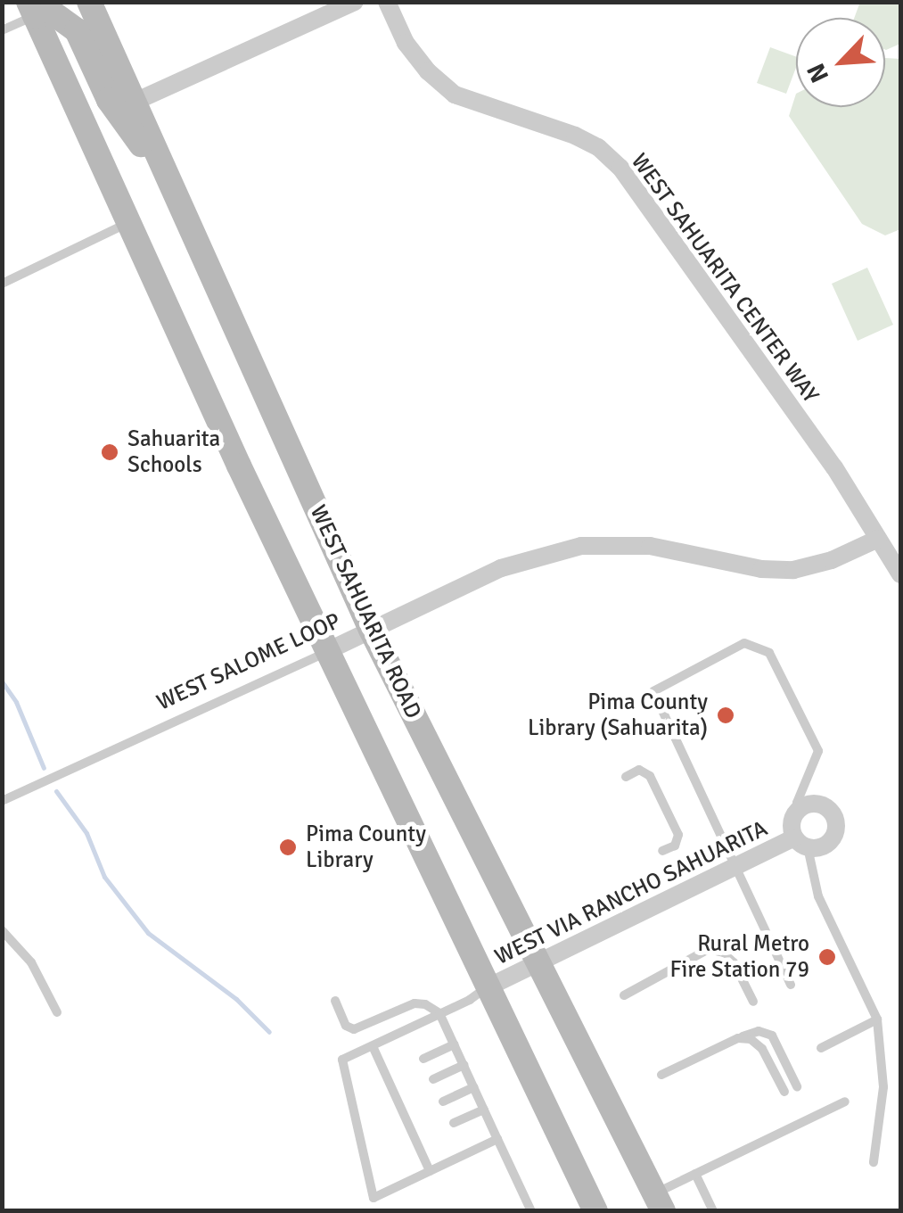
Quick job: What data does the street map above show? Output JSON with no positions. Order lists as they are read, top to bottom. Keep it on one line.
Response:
{"streets":{"main road":["WEST SAHUARITA ROAD"],"street":["WEST SAHUARITA CENTER WAY","WEST SALOME LOOP","WEST VIA RANCHO SAHUARITA"]},"crossings":[["WEST SAHUARITA CENTER WAY","WEST SALOME LOOP"],["WEST SAHUARITA ROAD","WEST SALOME LOOP"],["WEST SAHUARITA ROAD","WEST VIA RANCHO SAHUARITA"]],"places":["Sahuarita Schools","Pima County Library (Sahuarita)","Pima County Library","Rural Metro Fire Station 79"],"north":"bottom left"}
